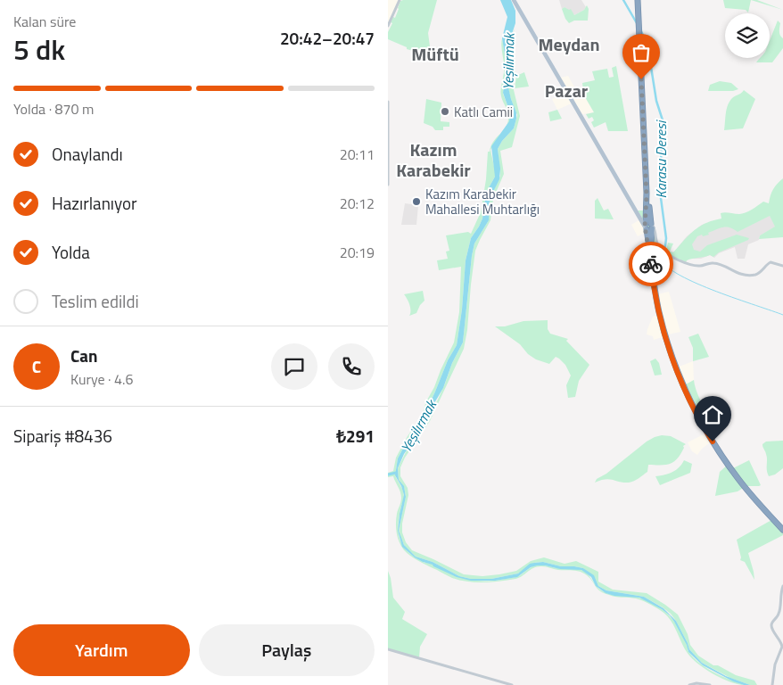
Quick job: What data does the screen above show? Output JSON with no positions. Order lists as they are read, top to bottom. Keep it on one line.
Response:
{"districts":["Meydan","Müftü","Pazar","Kazım Karabekir"],"water":["Yeşilırmak","Karasu Deresi"],"places":["Katlı Camii","Kazım Karabekir Mahallesi Muhtarlığı"],"page":{"heading":["5 dk","Kalan süre","20:42–20:47"],"panel":["Can","Kurye · 4.6","Sipariş #8436","₺291"],"bar":"Yolda · 870 m","list":[["Onaylandı","20:11"],["Hazırlanıyor","20:12"],["Yolda","20:19"],"Teslim edildi"],"round":"C","buttons":["Yardım","Paylaş"]}}
